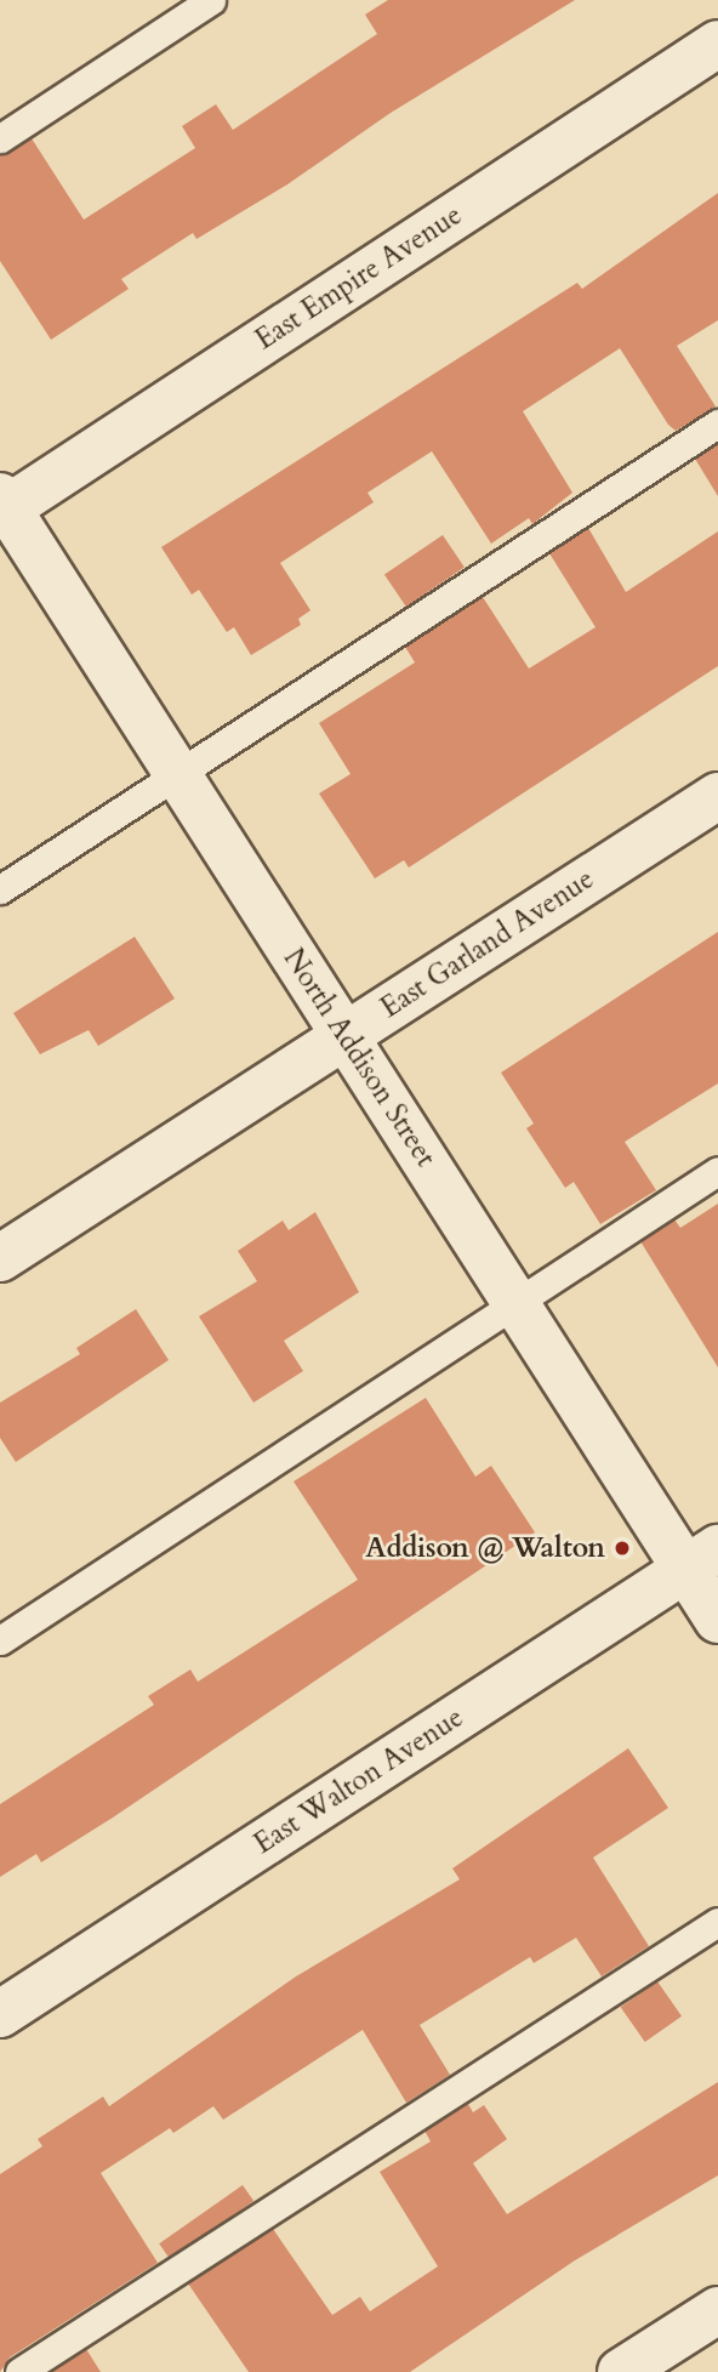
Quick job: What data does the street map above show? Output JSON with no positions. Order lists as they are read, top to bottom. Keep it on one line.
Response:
{"streets":{"street":["East Empire Avenue","East Garland Avenue","North Addison Street","East Walton Avenue"]},"crossings":[["East Empire Avenue","North Addison Street"],["East Garland Avenue","North Addison Street"],["North Addison Street","East Walton Avenue"]],"places":["Addison @ Walton"]}
